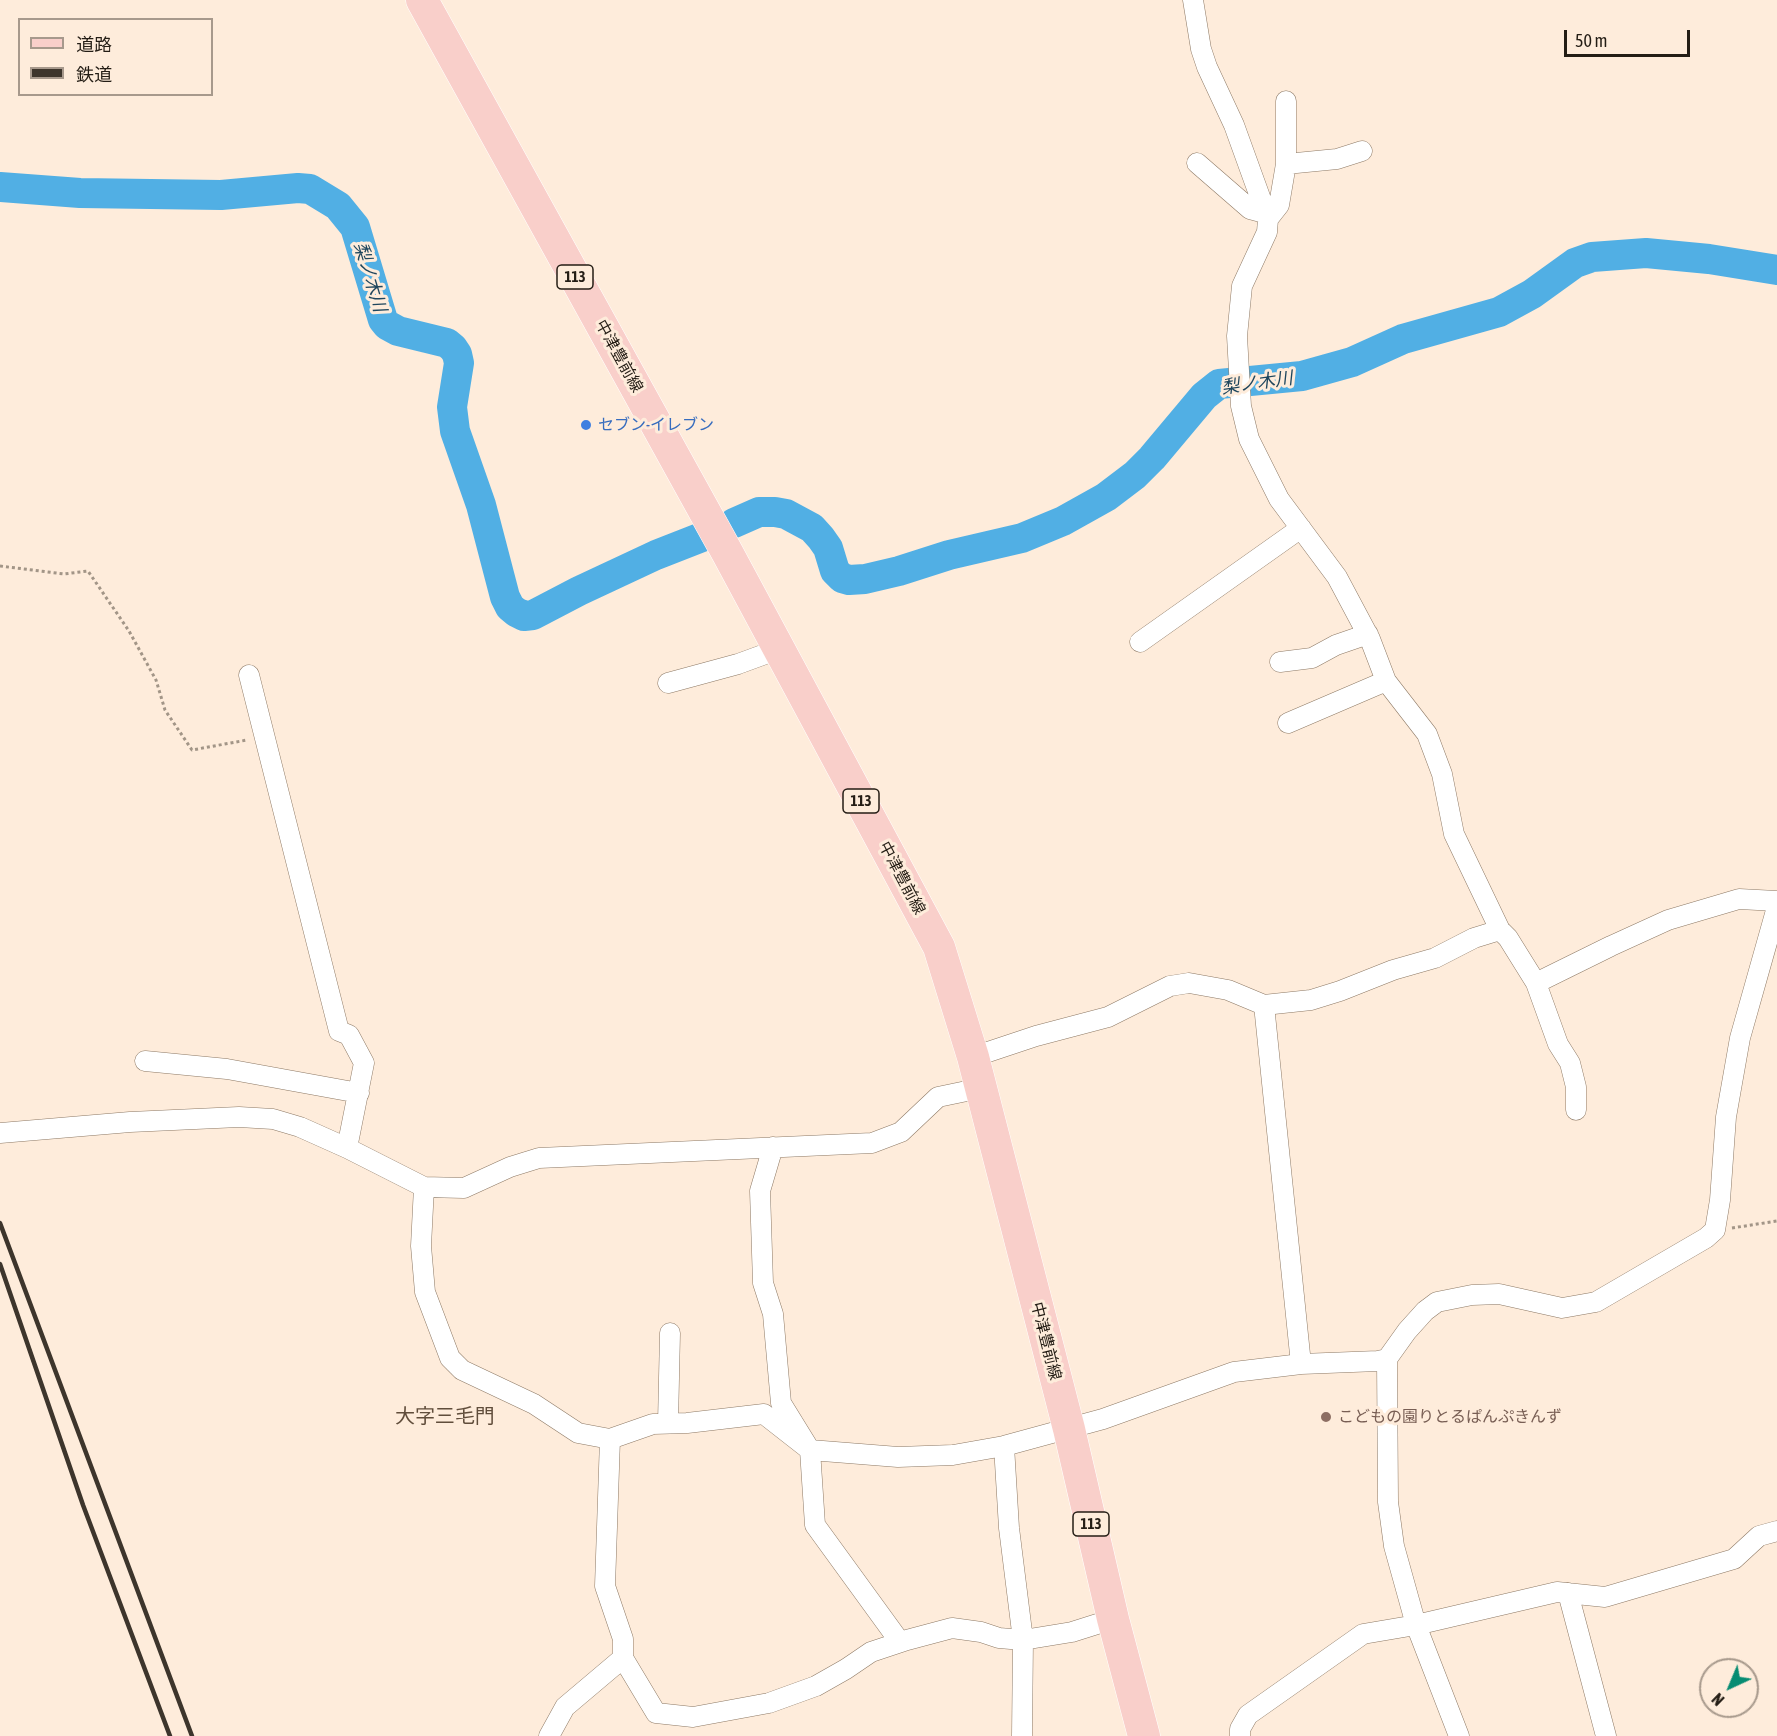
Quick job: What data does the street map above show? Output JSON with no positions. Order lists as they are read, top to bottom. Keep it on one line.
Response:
{"streets":{"main road":["113","中津豊前線"]},"districts":["大字三毛門"],"water":["梨ノ木川"],"places":["セブン-イレブン","こどもの園りとるぱんぷきんず"],"legend":["道路","鉄道"],"scale_bar":"50 m","north":"bottom left"}
